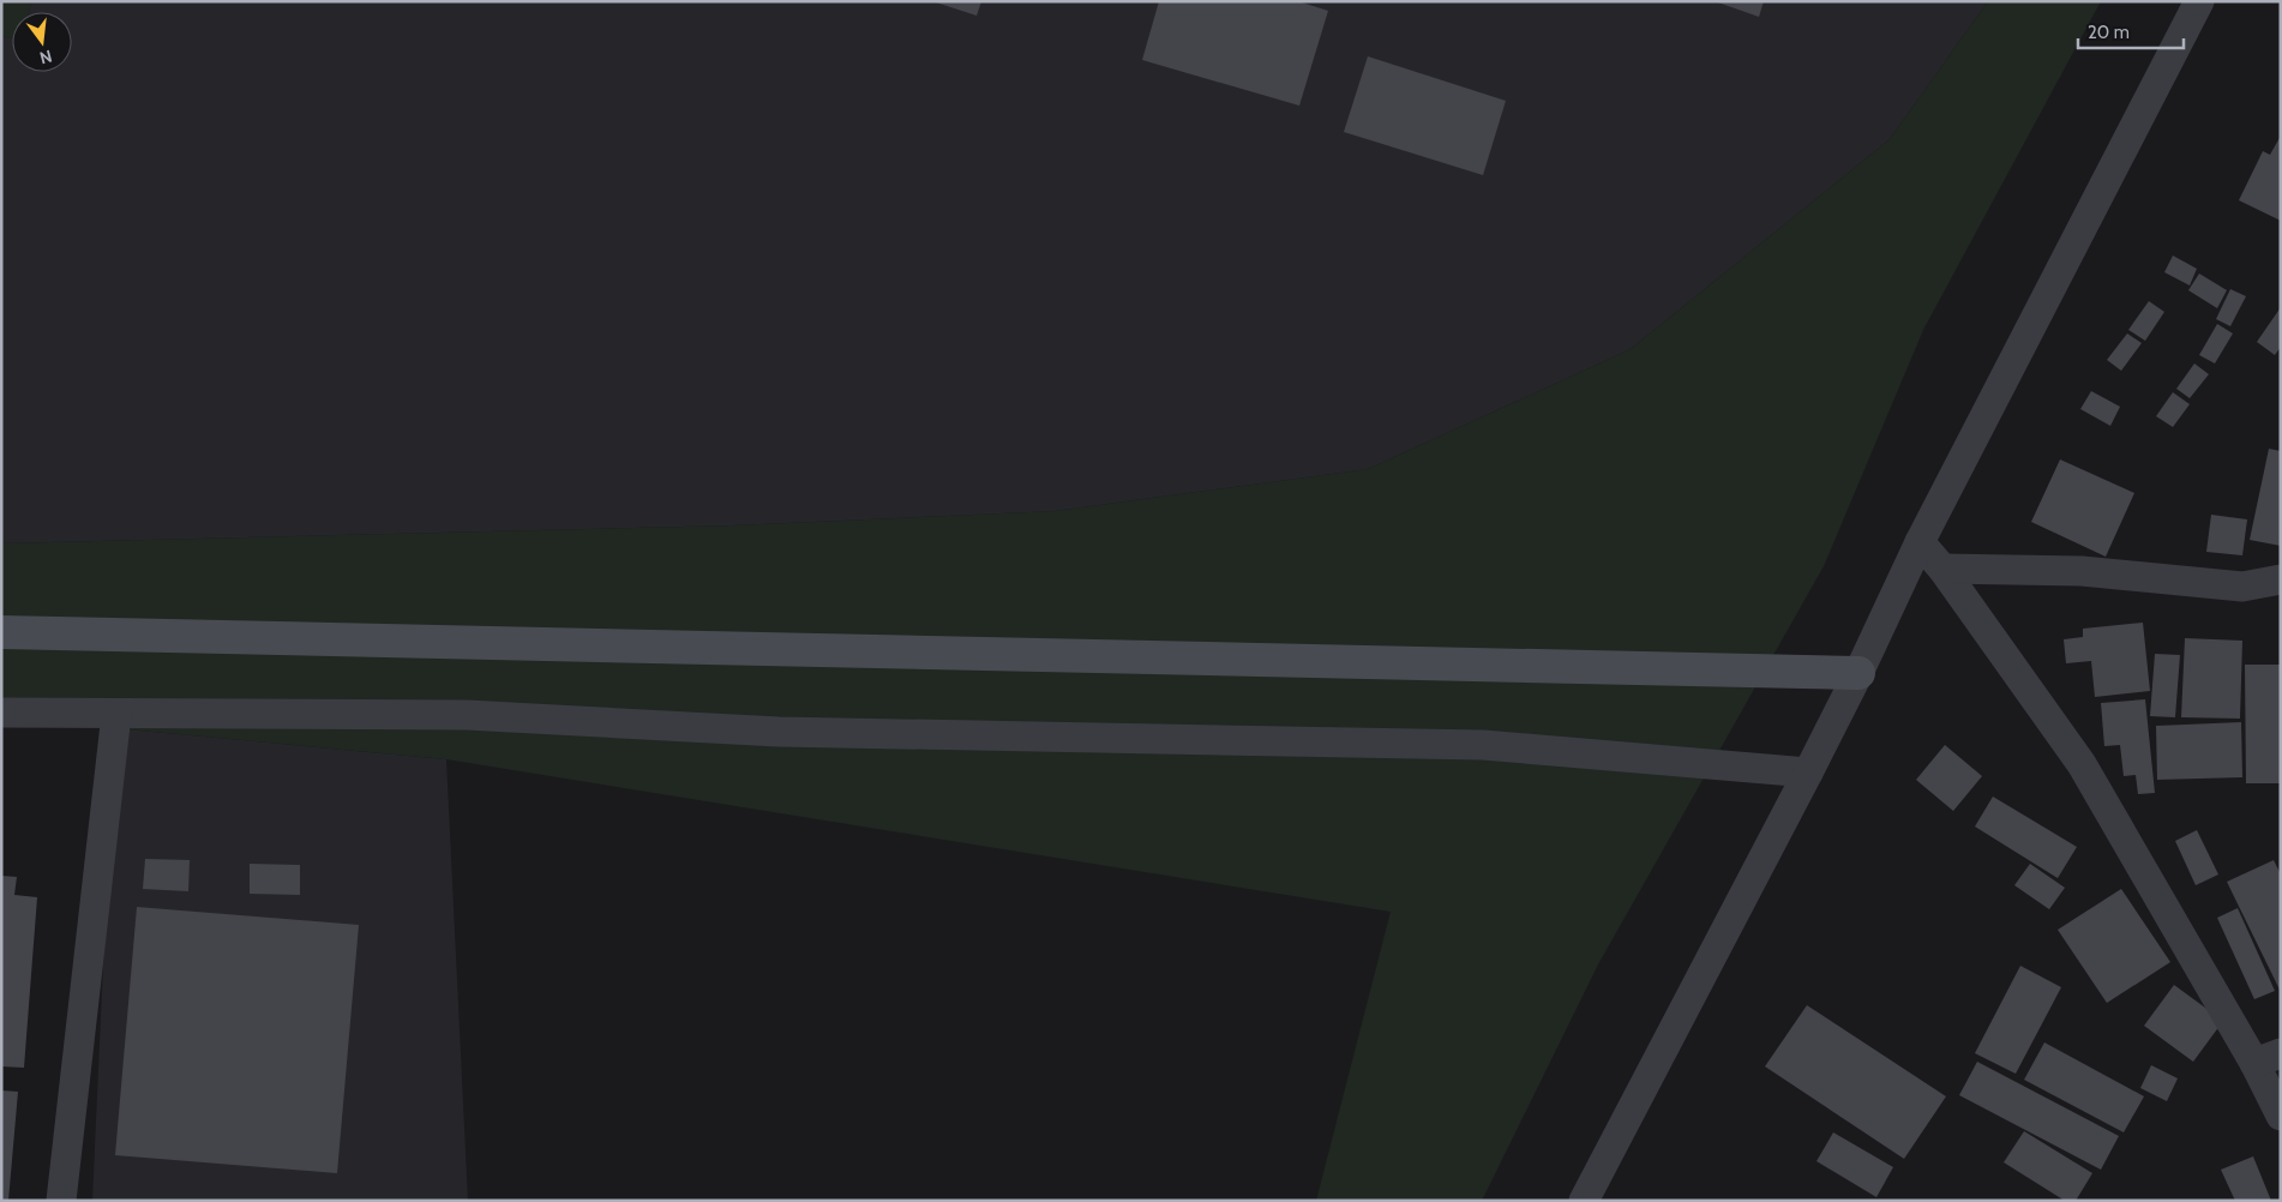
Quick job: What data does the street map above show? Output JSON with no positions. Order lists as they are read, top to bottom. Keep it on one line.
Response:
{"scale_bar":"20 m","north":"bottom"}
